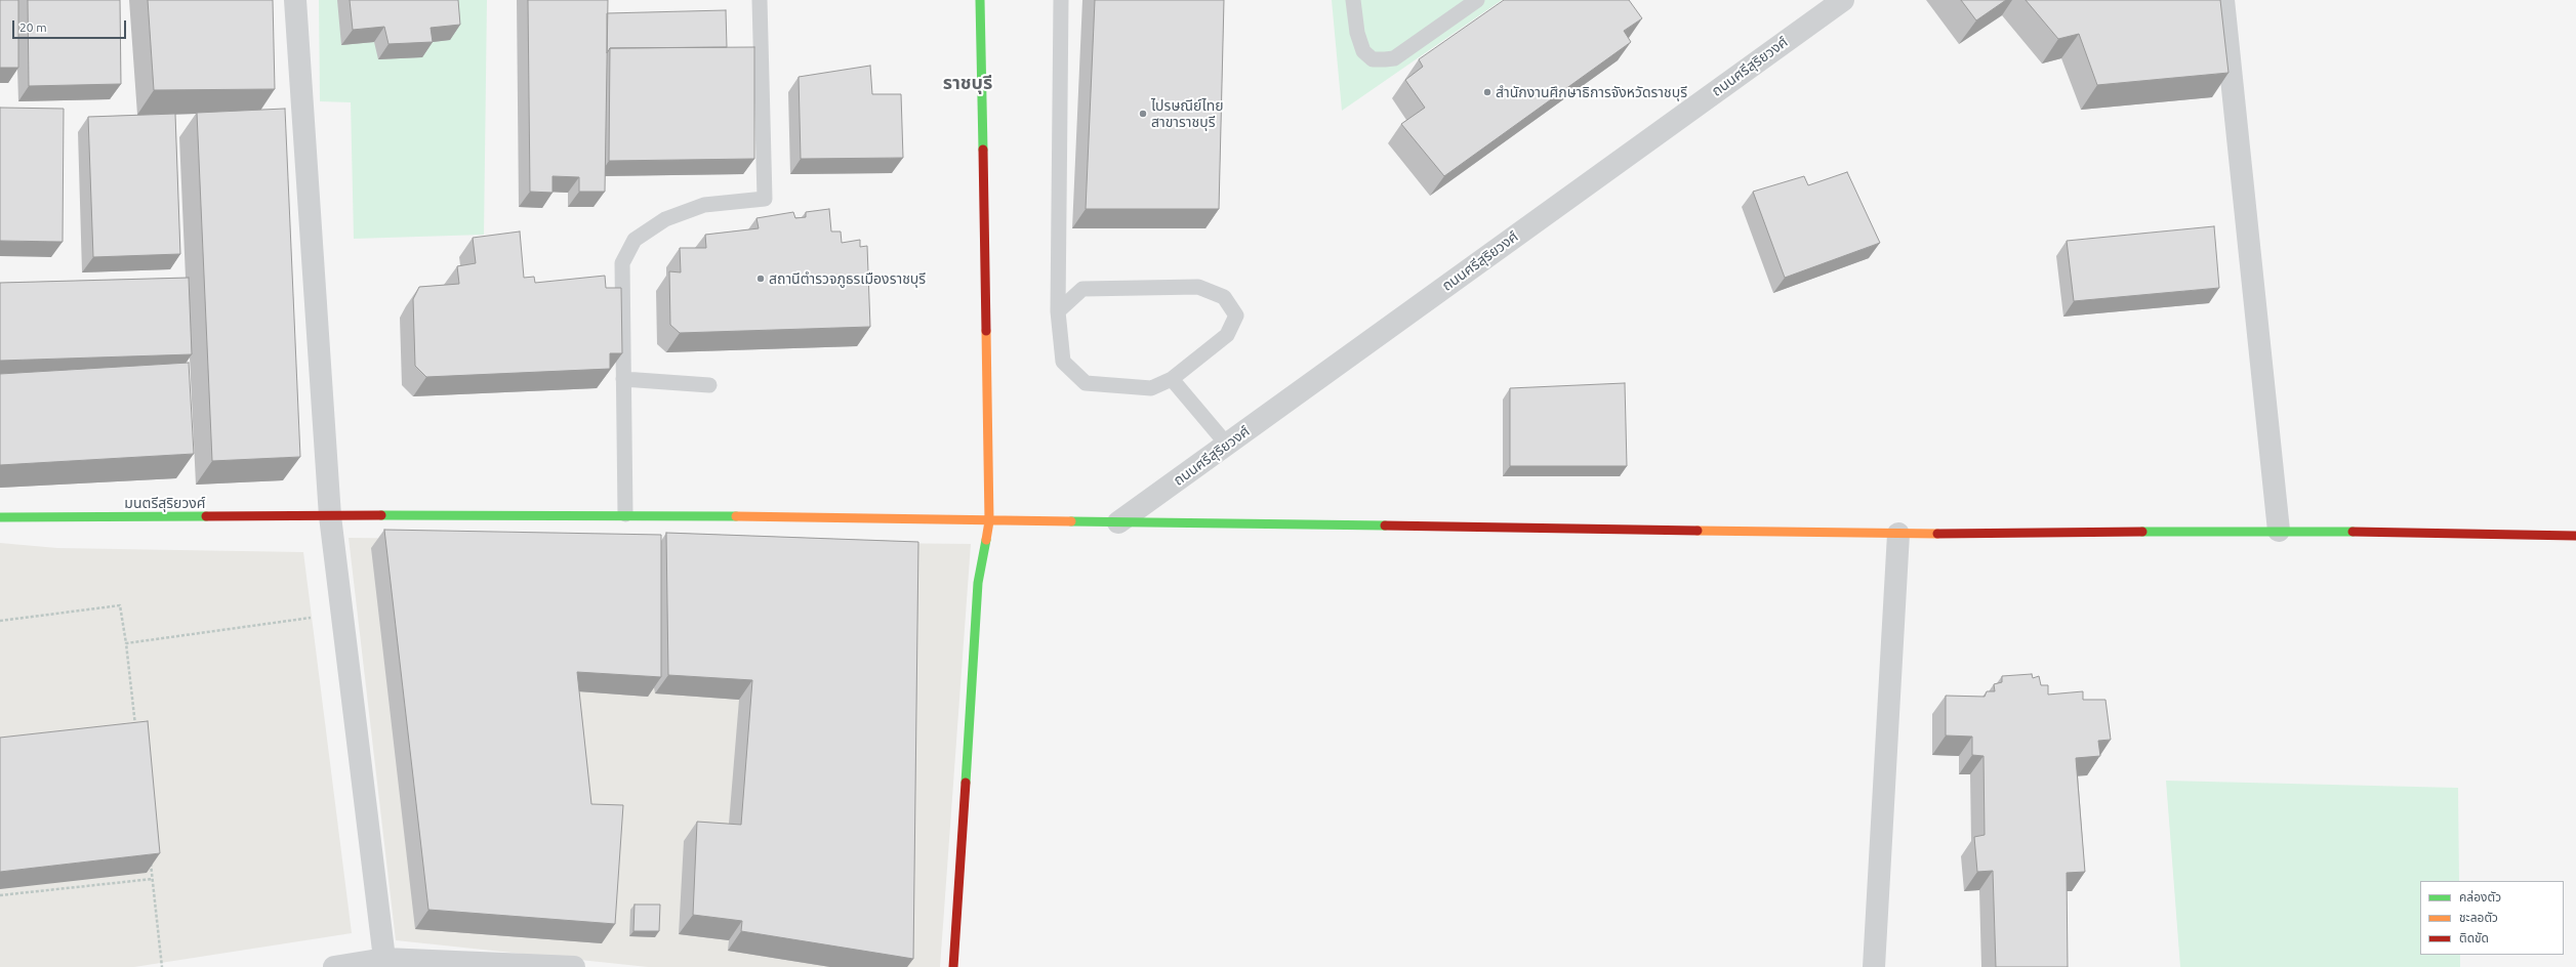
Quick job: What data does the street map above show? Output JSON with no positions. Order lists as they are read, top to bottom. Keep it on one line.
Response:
{"streets":{"street":["ถนนศรีสุริยวงศ์","มนตรีสุริยวงศ์"]},"crossings":[["ถนนศรีสุริยวงศ์","มนตรีสุริยวงศ์"]],"districts":["ราชบุรี"],"places":["สำนักงานศึกษาธิการจังหวัดราชบุรี","ไปรษณีย์ไทย สาขาราชบุรี","สถานีตำรวจภูธรเมืองราชบุรี"],"legend":["คล่องตัว","ชะลอตัว","ติดขัด"],"scale_bar":"20 m"}
